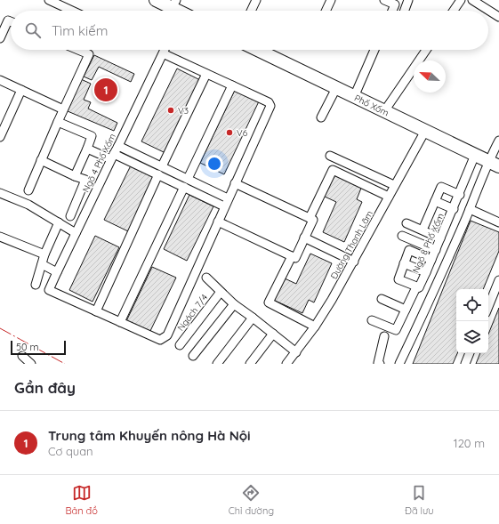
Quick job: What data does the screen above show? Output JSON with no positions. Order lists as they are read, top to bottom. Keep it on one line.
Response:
{"streets":{"highway":["Phố Xốm"],"street":["Ngõ 4 Phố Xốm","Ngõ 8 Phố Xốm","Đường Thanh Lãm","Ngách 7/4"]},"crossings":[["Phố Xốm","Ngõ 8 Phố Xốm"],["Phố Xốm","Đường Thanh Lãm"]],"places":["V3","V6"],"scale_bar":"50 m","north":"top left","page":{"search":"Tìm kiếm","pins":"1","scale":"50 m","heading":"Gần đây","list":[{"mark":"1","name":"Trung tâm Khuyến nông Hà Nội","note":"Cơ quan","value":"120 m"}],"nav":["Bản đồ","Chỉ đường","Đã lưu"]}}
